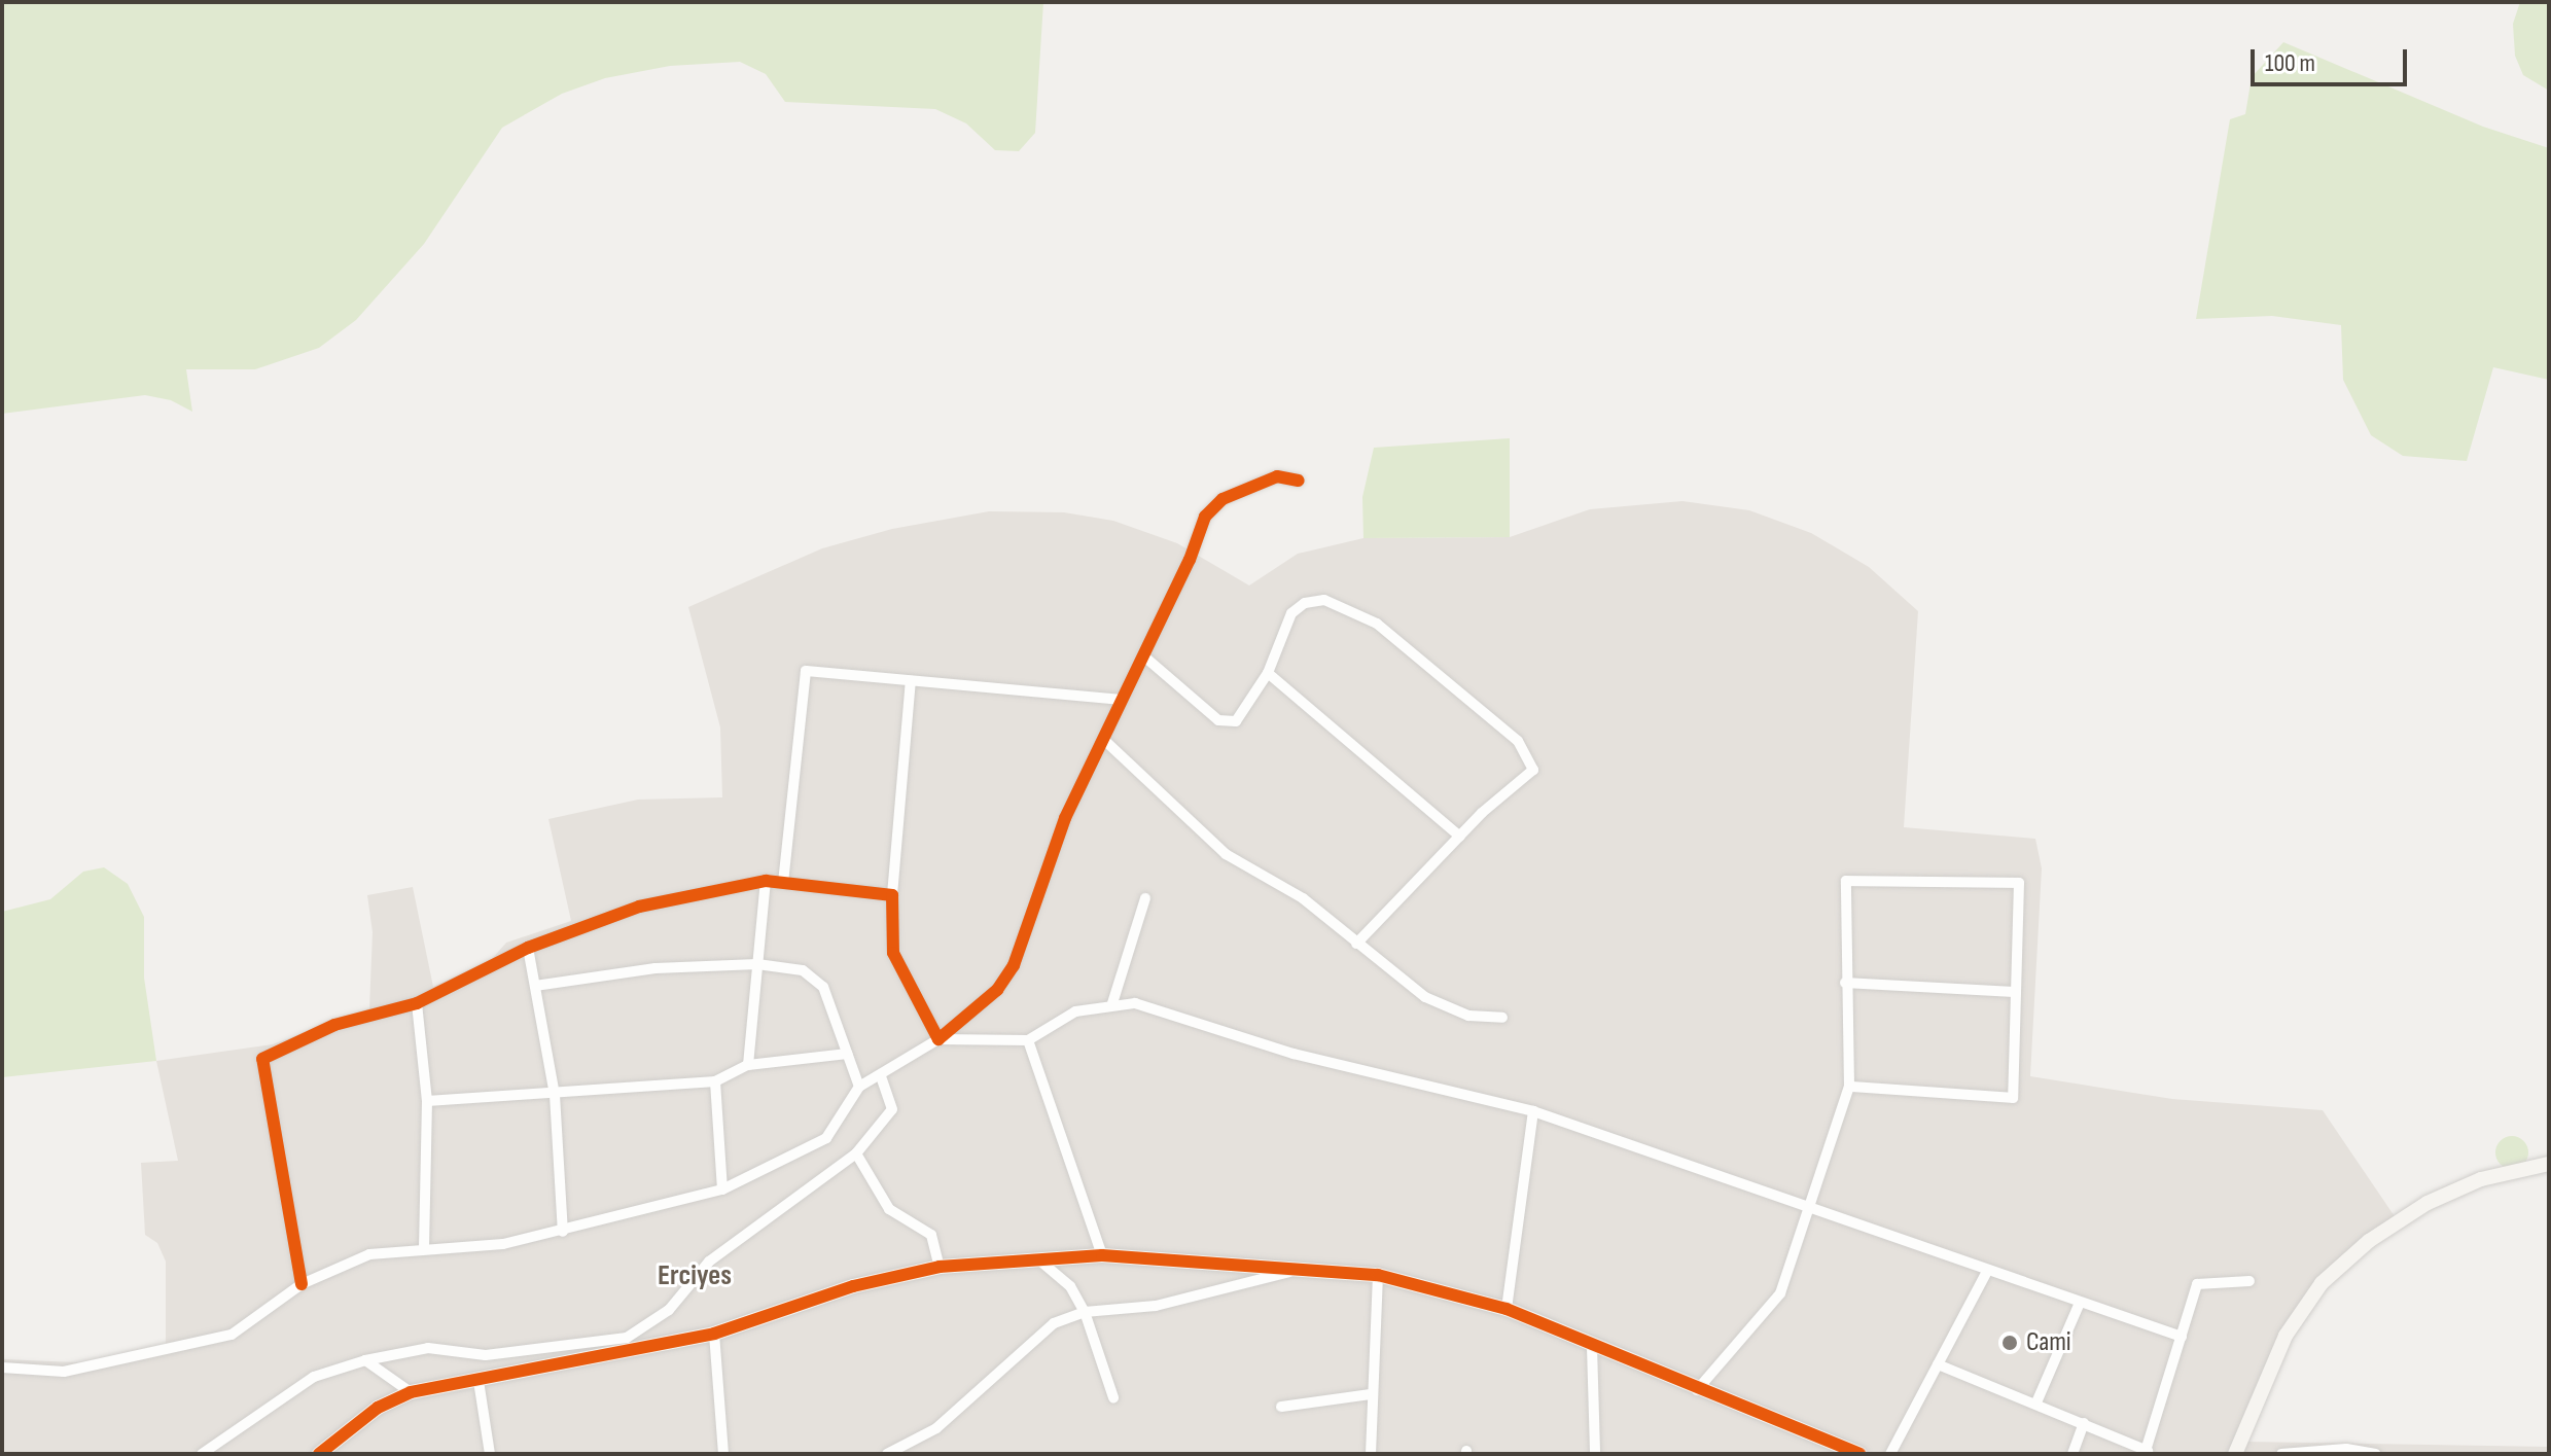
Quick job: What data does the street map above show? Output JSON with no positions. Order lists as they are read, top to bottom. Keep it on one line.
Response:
{"districts":["Erciyes"],"places":["Cami"],"scale_bar":"100 m"}
